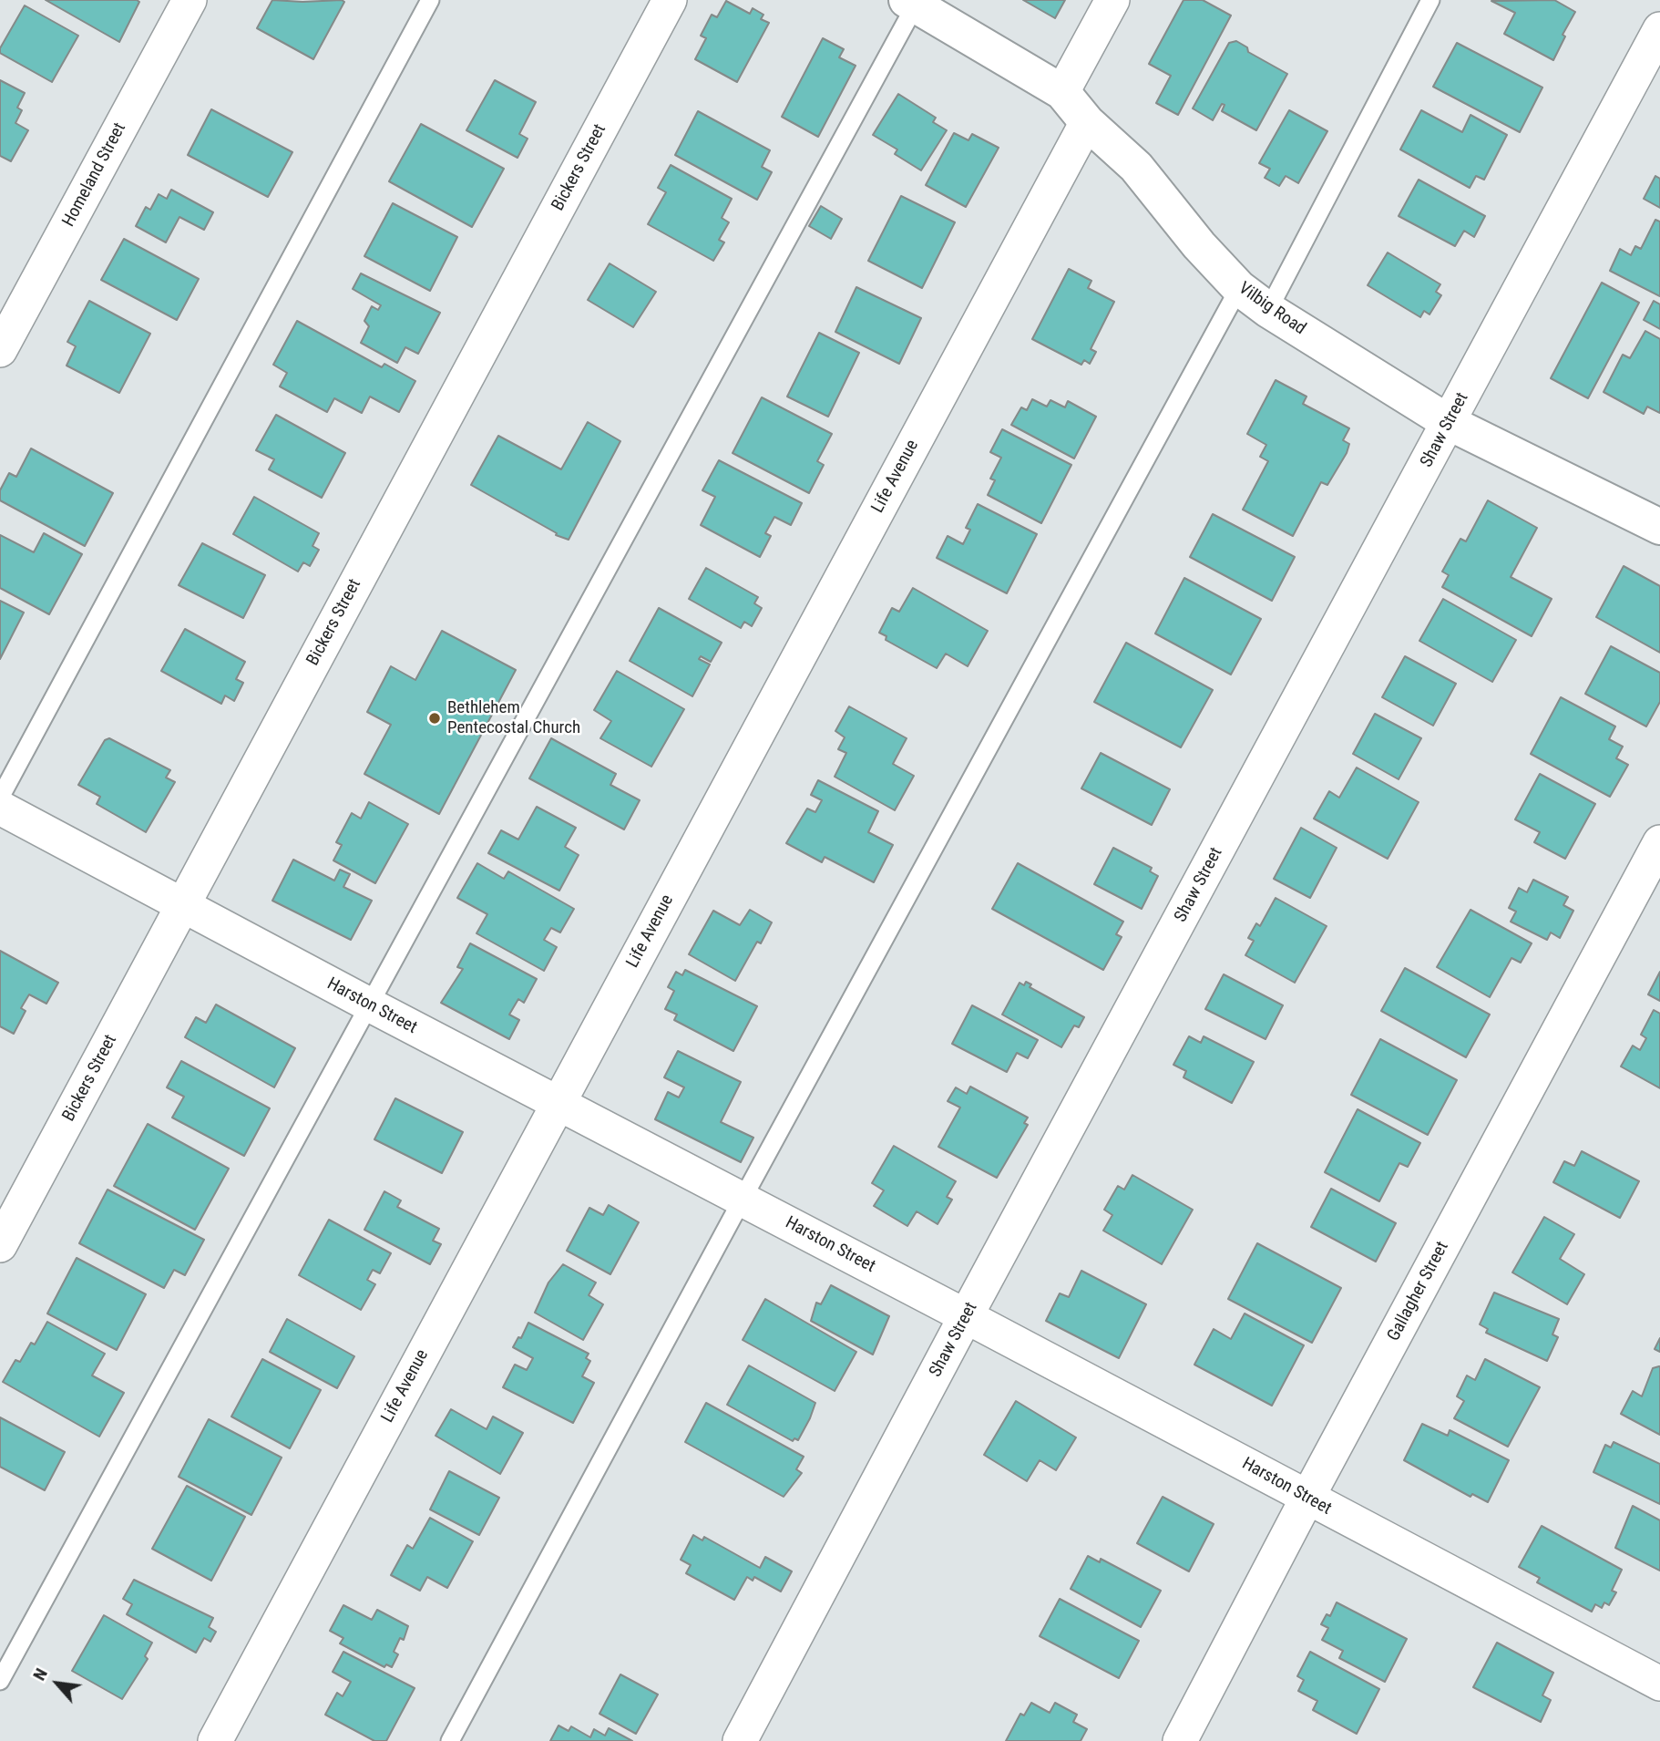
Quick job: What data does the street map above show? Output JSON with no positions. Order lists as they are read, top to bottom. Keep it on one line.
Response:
{"streets":{"street":["Bickers Street","Homeland Street","Vilbig Road","Shaw Street","Life Avenue","Harston Street","Gallagher Street"]},"crossings":[["Bickers Street","Harston Street"],["Vilbig Road","Shaw Street"],["Vilbig Road","Life Avenue"],["Shaw Street","Harston Street"],["Life Avenue","Harston Street"],["Harston Street","Gallagher Street"]],"places":["Bethlehem Pentecostal Church"],"north":"top left"}
